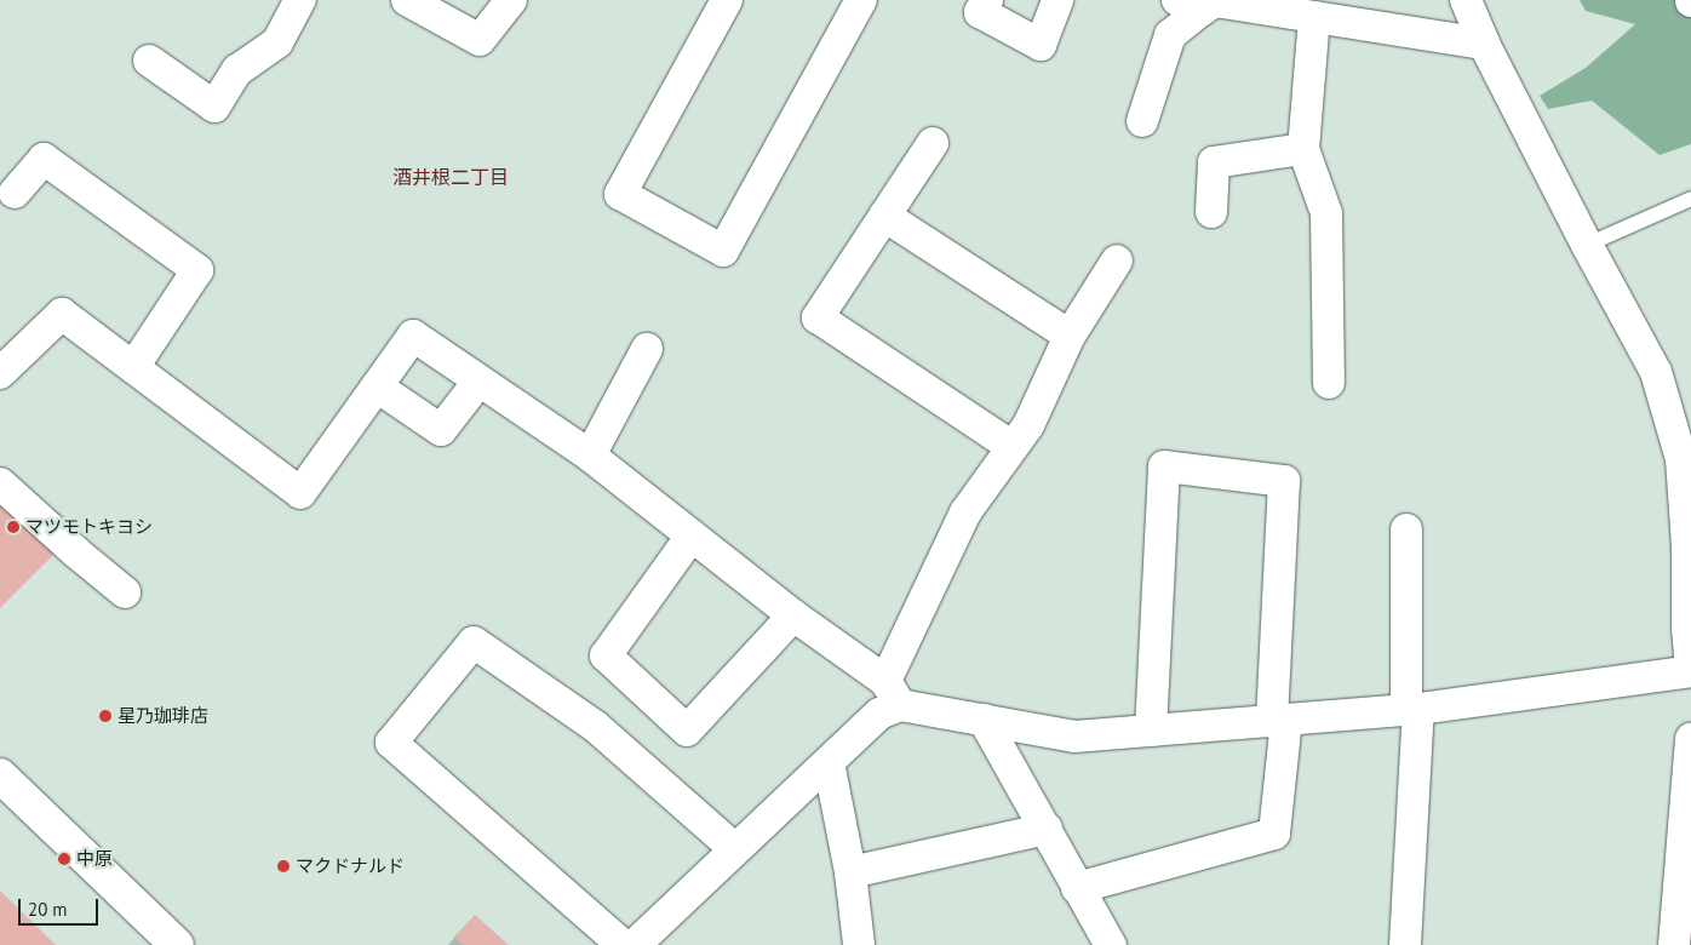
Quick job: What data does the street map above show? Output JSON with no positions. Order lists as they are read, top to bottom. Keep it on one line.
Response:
{"districts":["酒井根二丁目"],"places":["マツモトキヨシ","星乃珈琲店","中原","マクドナルド"],"scale_bar":"20 m"}
